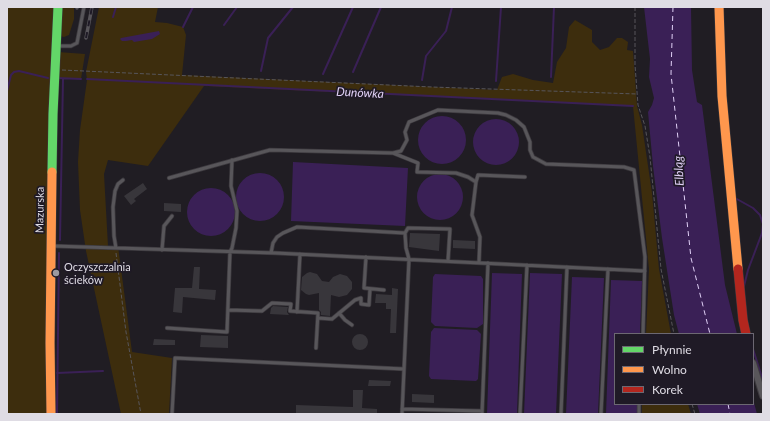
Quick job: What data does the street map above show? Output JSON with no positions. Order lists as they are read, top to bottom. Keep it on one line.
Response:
{"streets":{"main road":["Mazurska"]},"water":["Dunówka","Elbląg"],"places":["Oczyszczalnia ścieków"],"legend":["Płynnie","Wolno","Korek"]}
